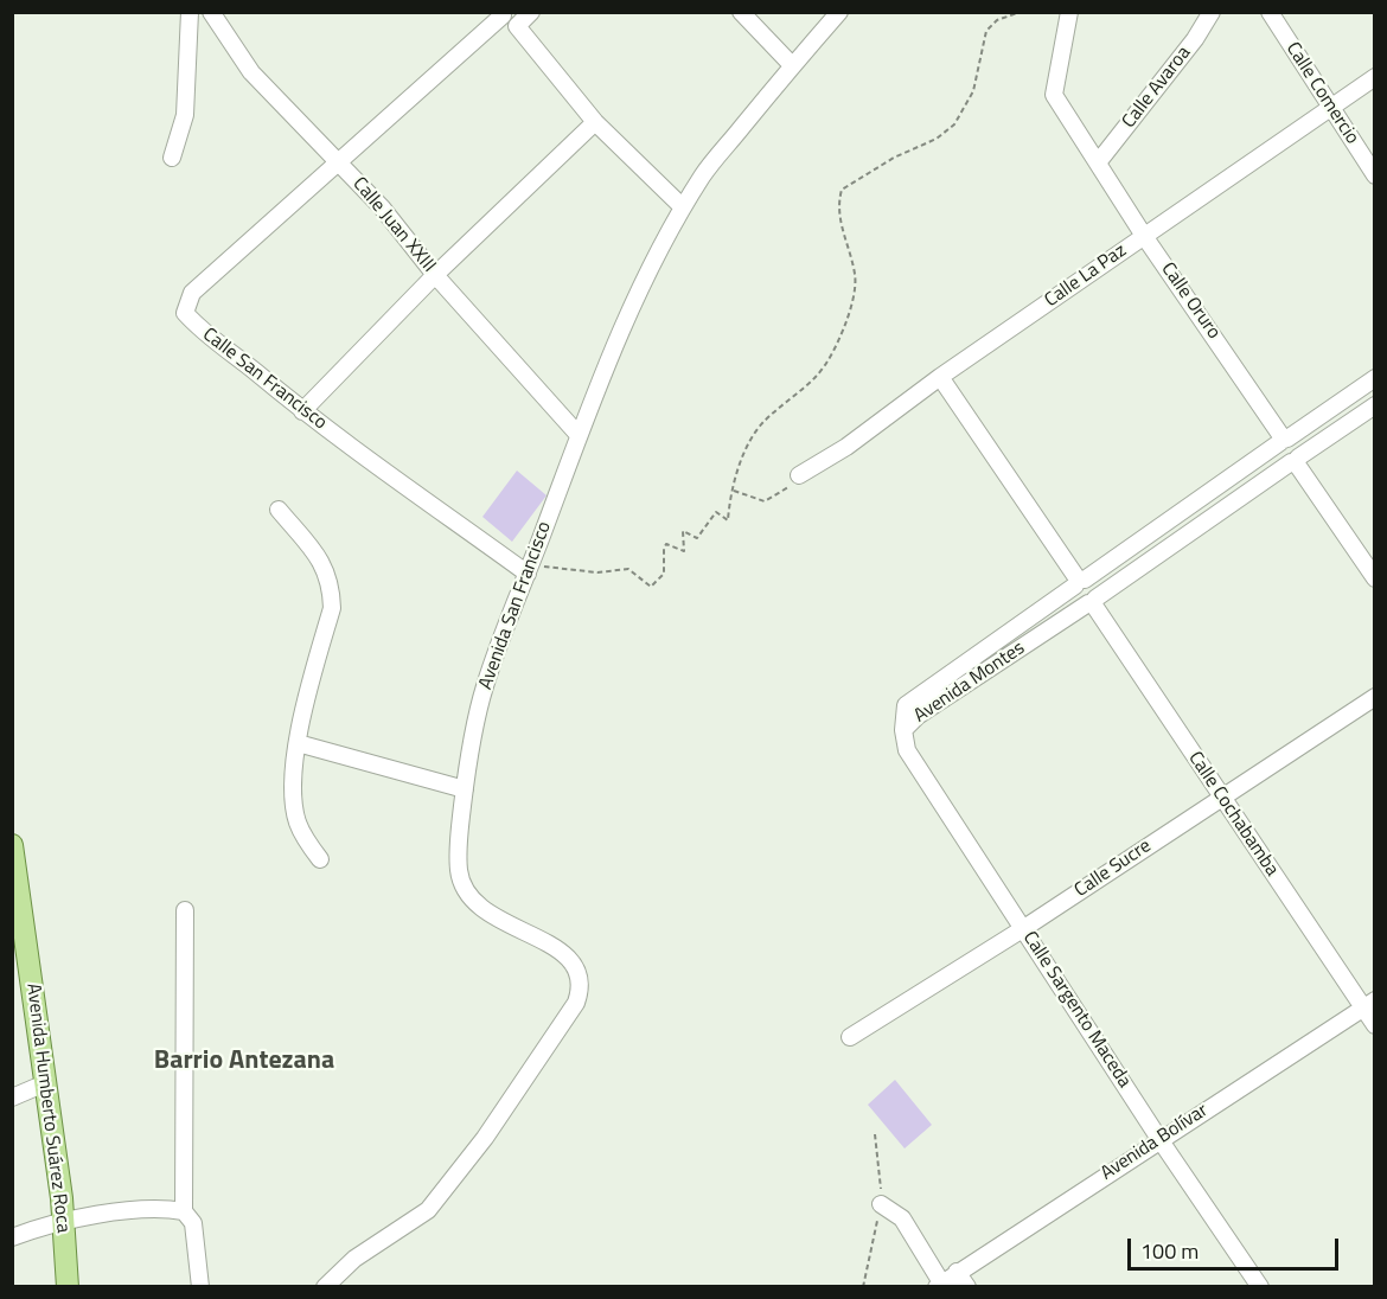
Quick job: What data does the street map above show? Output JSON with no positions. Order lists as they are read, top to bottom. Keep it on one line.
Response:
{"streets":{"main road":["Avenida Humberto Suárez Roca"],"street":["Calle Avaroa","Calle Comercio","Calle Juan XXIII","Calle La Paz","Calle Oruro","Calle San Francisco","Avenida San Francisco","Avenida Montes","Calle Cochabamba","Calle Sucre","Calle Sargento Maceda","Avenida Bolívar"]},"crossings":[["Calle Avaroa","Calle Oruro"],["Calle Comercio","Calle La Paz"],["Calle Juan XXIII","Calle San Francisco"],["Calle Juan XXIII","Avenida San Francisco"],["Calle La Paz","Calle Oruro"],["Calle Oruro","Avenida Montes"],["Calle San Francisco","Avenida San Francisco"],["Avenida Montes","Calle Cochabamba"],["Avenida Montes","Calle Sargento Maceda"],["Calle Cochabamba","Calle Sucre"],["Calle Cochabamba","Avenida Bolívar"],["Calle Sucre","Calle Sargento Maceda"],["Calle Sargento Maceda","Avenida Bolívar"]],"districts":["Barrio Antezana"],"scale_bar":"100 m"}
